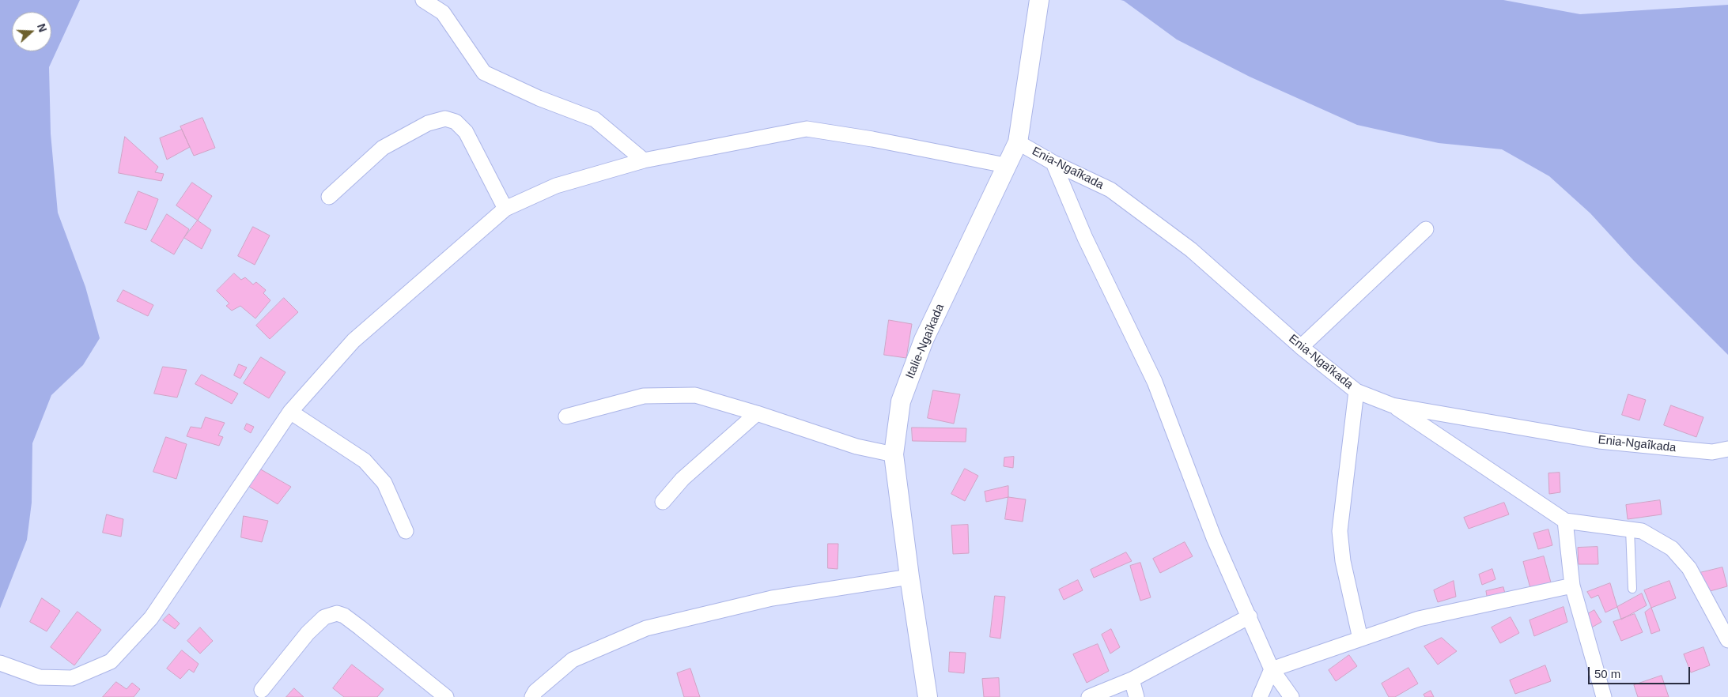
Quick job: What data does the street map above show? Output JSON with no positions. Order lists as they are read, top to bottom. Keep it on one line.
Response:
{"streets":{"street":["Enia-Ngaîkada","Italie-Ngaîkada"]},"crossings":[["Enia-Ngaîkada","Italie-Ngaîkada"]],"scale_bar":"50 m","north":"right"}
